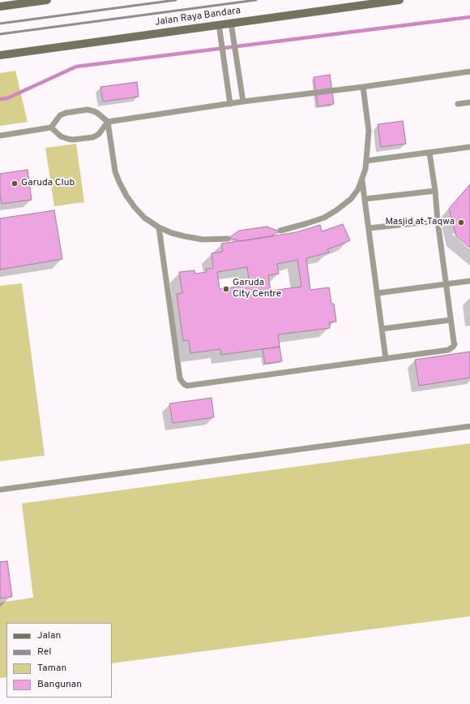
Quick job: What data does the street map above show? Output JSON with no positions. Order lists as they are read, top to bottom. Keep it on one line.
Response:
{"streets":{"street":["Jalan Raya Bandara"]},"places":["Garuda Club","Masjid at-Taqwa","Garuda City Centre"],"legend":["Jalan","Rel","Taman","Bangunan"]}
